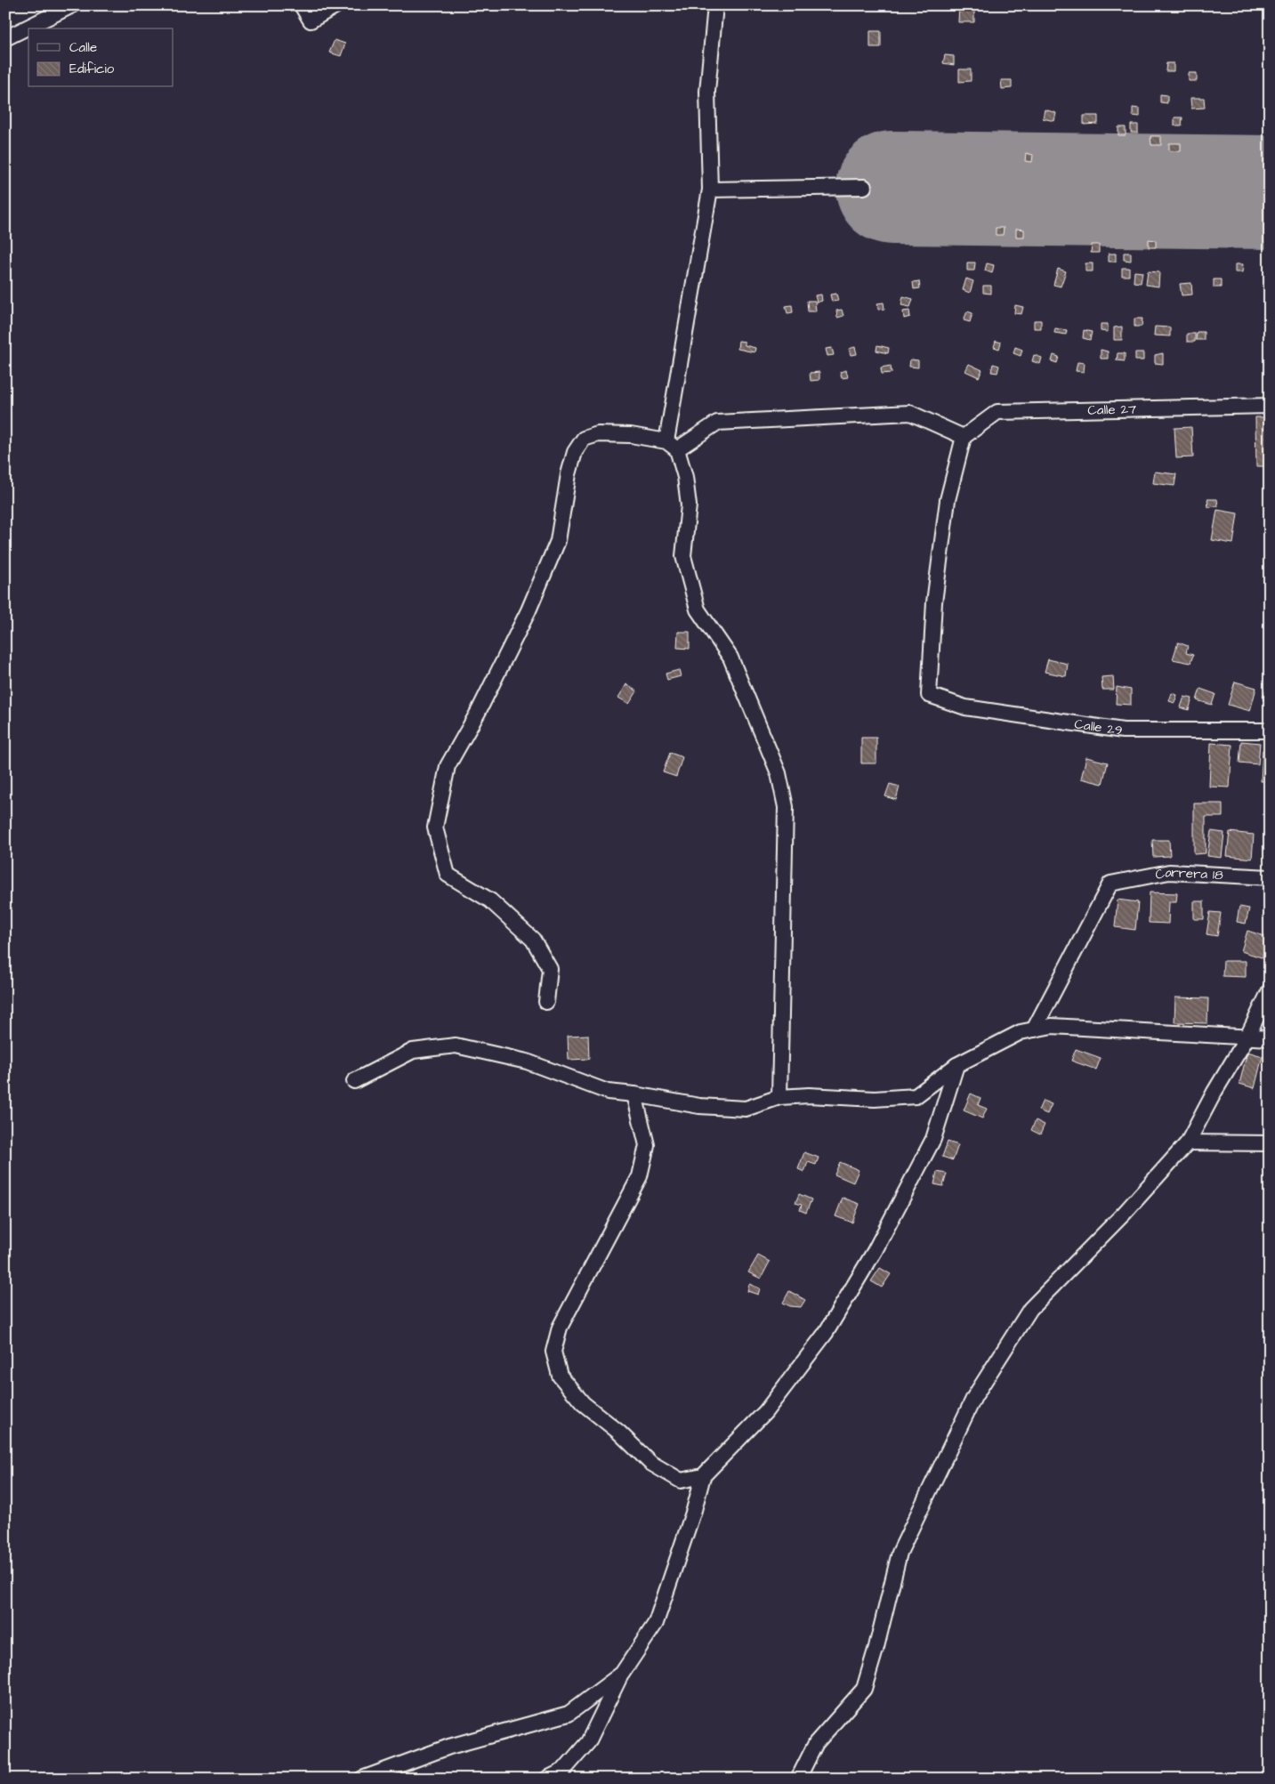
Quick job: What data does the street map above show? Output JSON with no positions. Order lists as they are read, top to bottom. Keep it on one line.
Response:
{"streets":{"street":["Calle 27","Calle 29","Carrera 18"]},"crossings":[["Calle 27","Calle 29"]],"legend":["Calle","Edificio"]}
